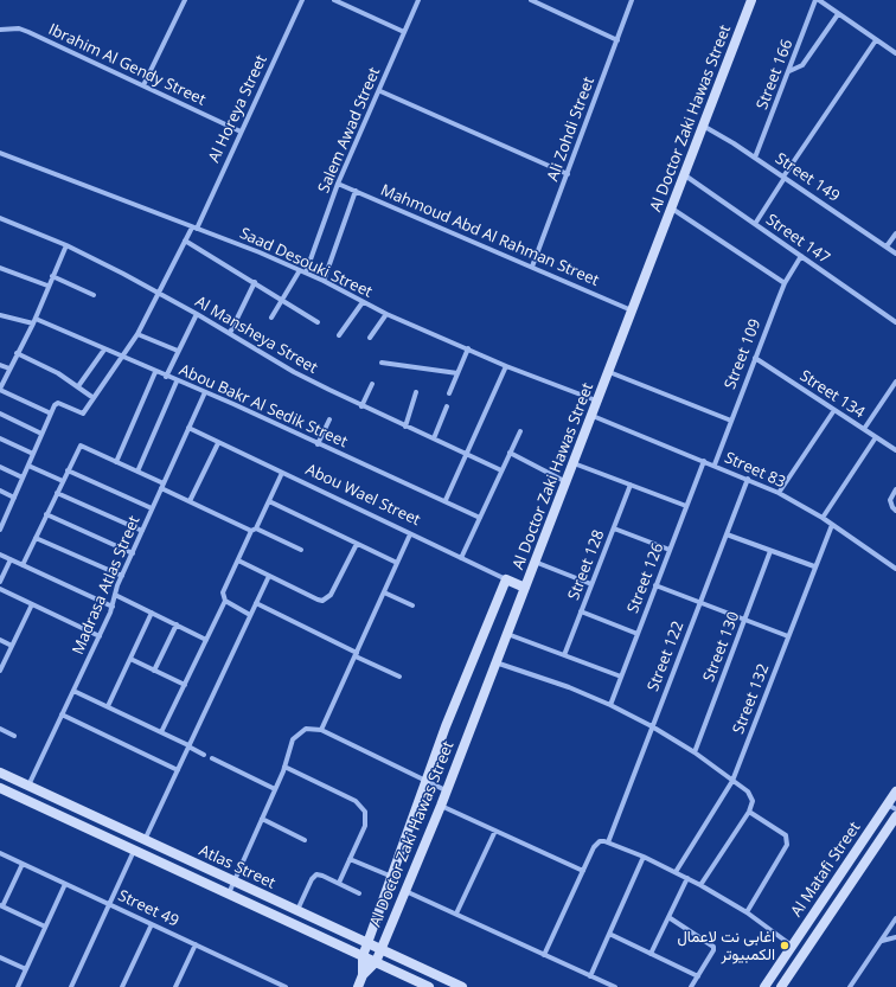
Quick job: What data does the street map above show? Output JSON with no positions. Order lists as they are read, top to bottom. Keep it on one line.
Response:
{"streets":{"street":["Ibrahim Al Gendy Street","Street 166","Al Horeya Street","Al Doctor Zaki Hawas Street","Ali Zohdi Street","Salem Awad Street","Street 149","Mahmoud Abd Al Rahman Street","Street 147","Saad Desouki Street","Al Mansheya Street","Street 109","Street 134","Abou Bakr Al Sedik Street","Street 83","Abou Wael Street","Street 128","Street 126","Madrasa Atlas Street","Street 130","Street 122","Street 132","Atlas Street","Al Matafi Street","Street 49"]},"crossings":[["Ibrahim Al Gendy Street","Al Horeya Street"],["Street 166","Street 149"],["Al Horeya Street","Saad Desouki Street"],["Al Horeya Street","Al Mansheya Street"],["Al Horeya Street","Abou Bakr Al Sedik Street"],["Al Doctor Zaki Hawas Street","Street 149"],["Al Doctor Zaki Hawas Street","Mahmoud Abd Al Rahman Street"],["Al Doctor Zaki Hawas Street","Street 147"],["Al Doctor Zaki Hawas Street","Saad Desouki Street"],["Al Doctor Zaki Hawas Street","Street 83"],["Al Doctor Zaki Hawas Street","Abou Wael Street"],["Al Doctor Zaki Hawas Street","Atlas Street"],["Ali Zohdi Street","Mahmoud Abd Al Rahman Street"],["Salem Awad Street","Mahmoud Abd Al Rahman Street"],["Salem Awad Street","Saad Desouki Street"],["Street 147","Street 109"],["Street 109","Street 134"],["Street 109","Street 83"],["Abou Bakr Al Sedik Street","Madrasa Atlas Street"],["Street 83","Street 126"],["Street 83","Street 122"],["Street 83","Street 132"],["Abou Wael Street","Madrasa Atlas Street"],["Madrasa Atlas Street","Atlas Street"]],"places":["اغابى نت لاعمال الكمبيوتر"]}
